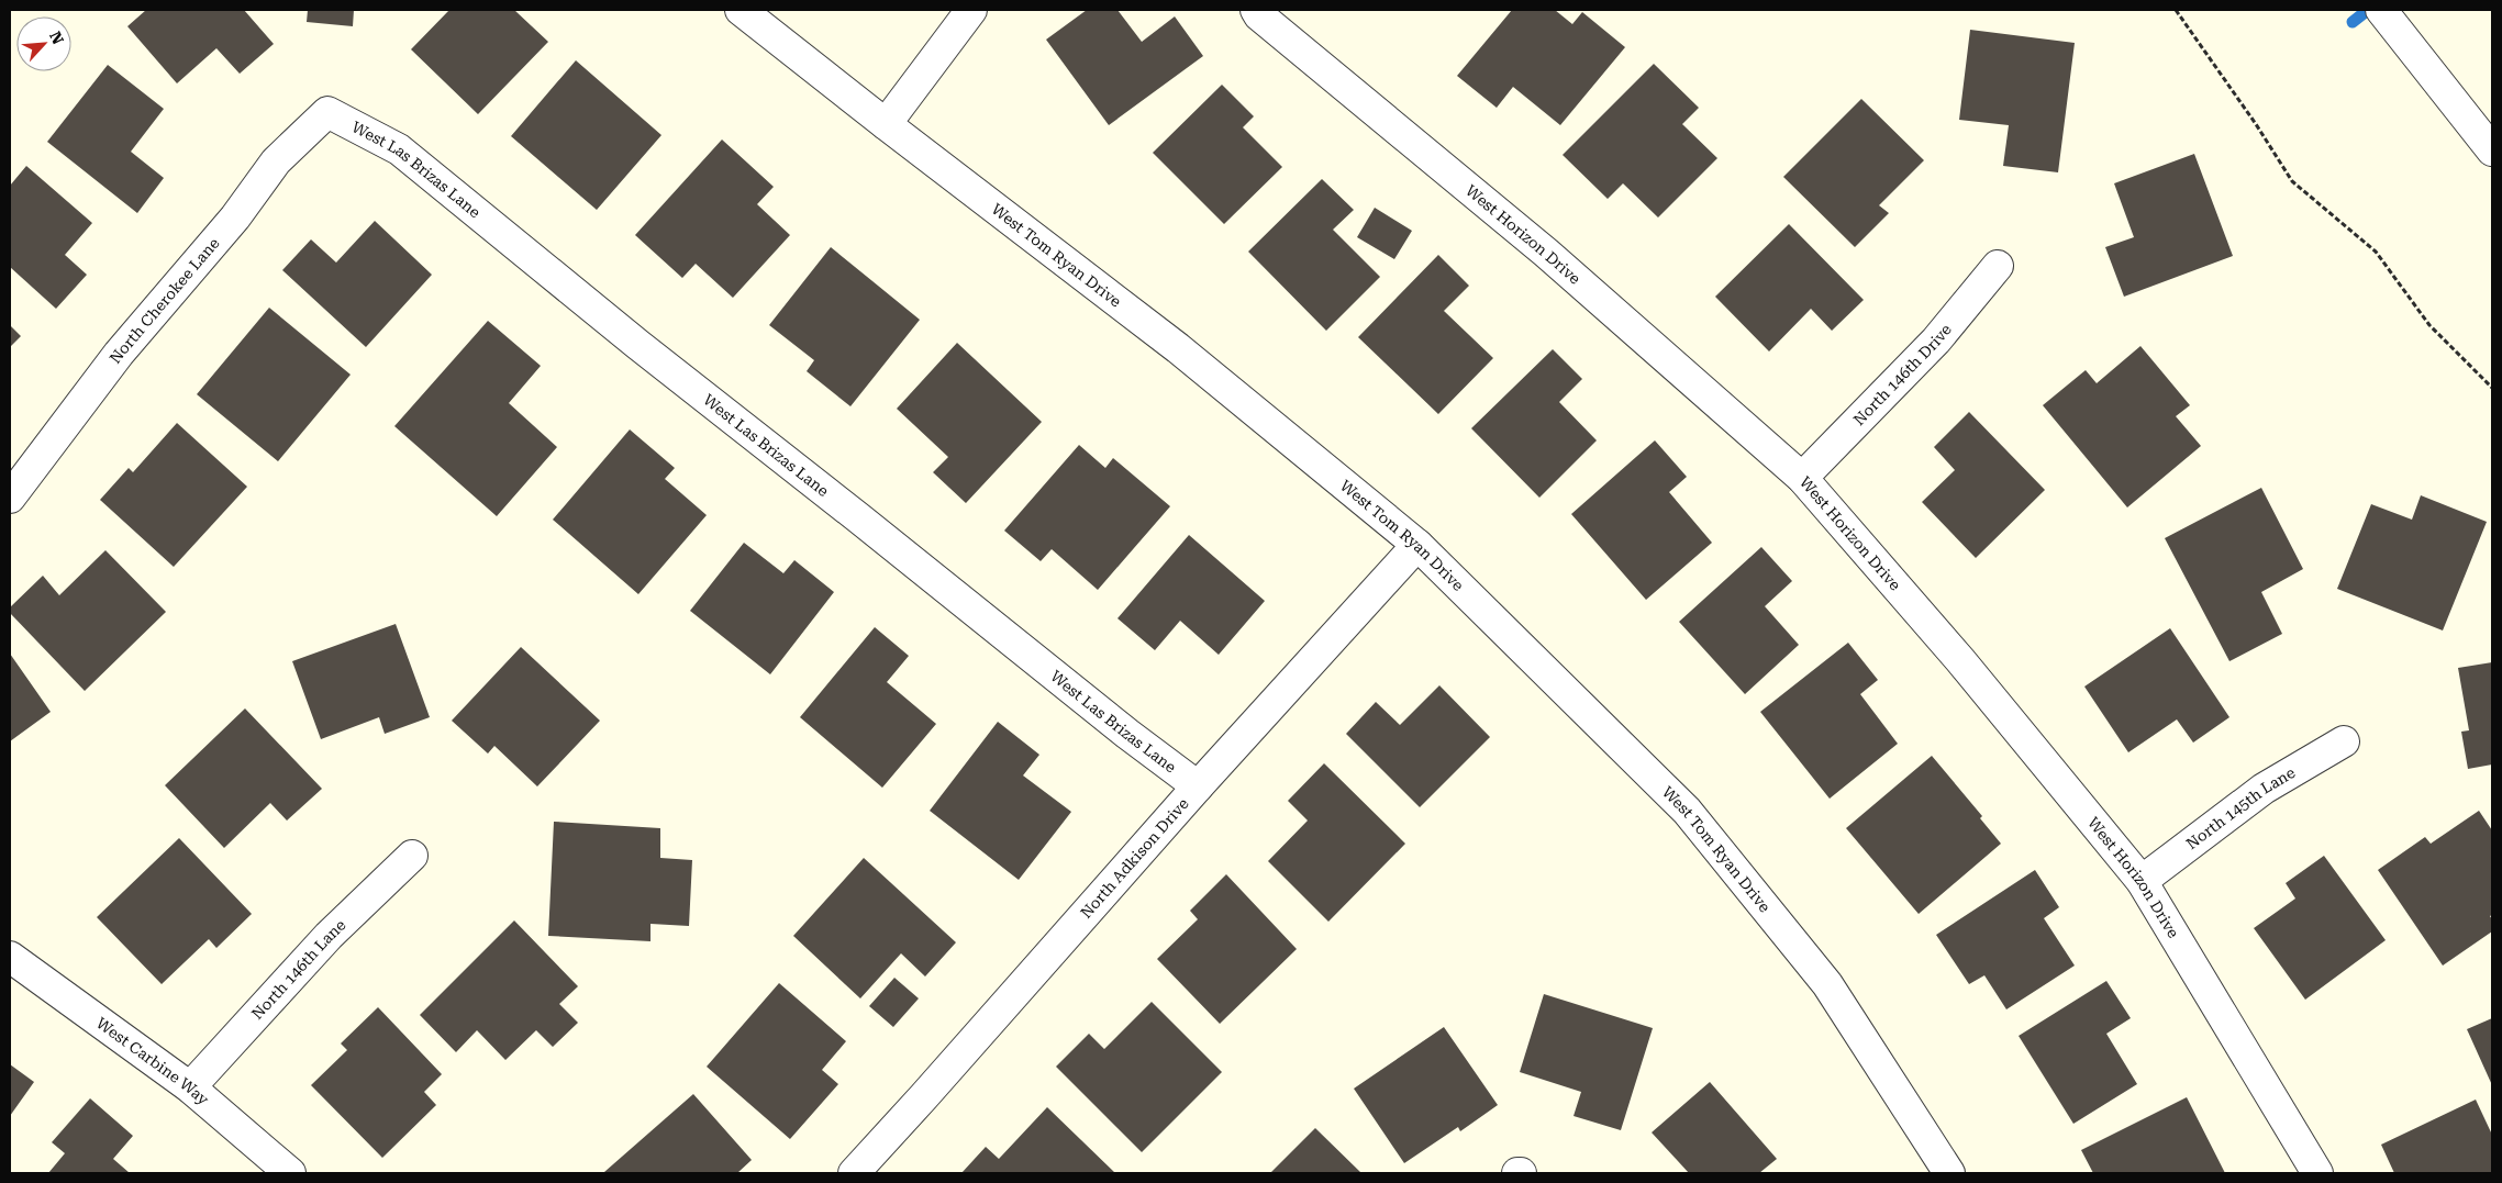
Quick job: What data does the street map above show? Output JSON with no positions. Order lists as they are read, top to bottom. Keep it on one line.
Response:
{"streets":{"street":["West Las Brizas Lane","West Horizon Drive","West Tom Ryan Drive","North Cherokee Lane","North 146th Drive","North 145th Lane","North Adkison Drive","North 146th Lane","West Carbine Way"]},"crossings":[["West Las Brizas Lane","North Cherokee Lane"],["West Las Brizas Lane","North Adkison Drive"],["West Horizon Drive","North 146th Drive"],["West Horizon Drive","North 145th Lane"],["West Tom Ryan Drive","North Adkison Drive"],["North 146th Lane","West Carbine Way"]],"north":"top right"}
